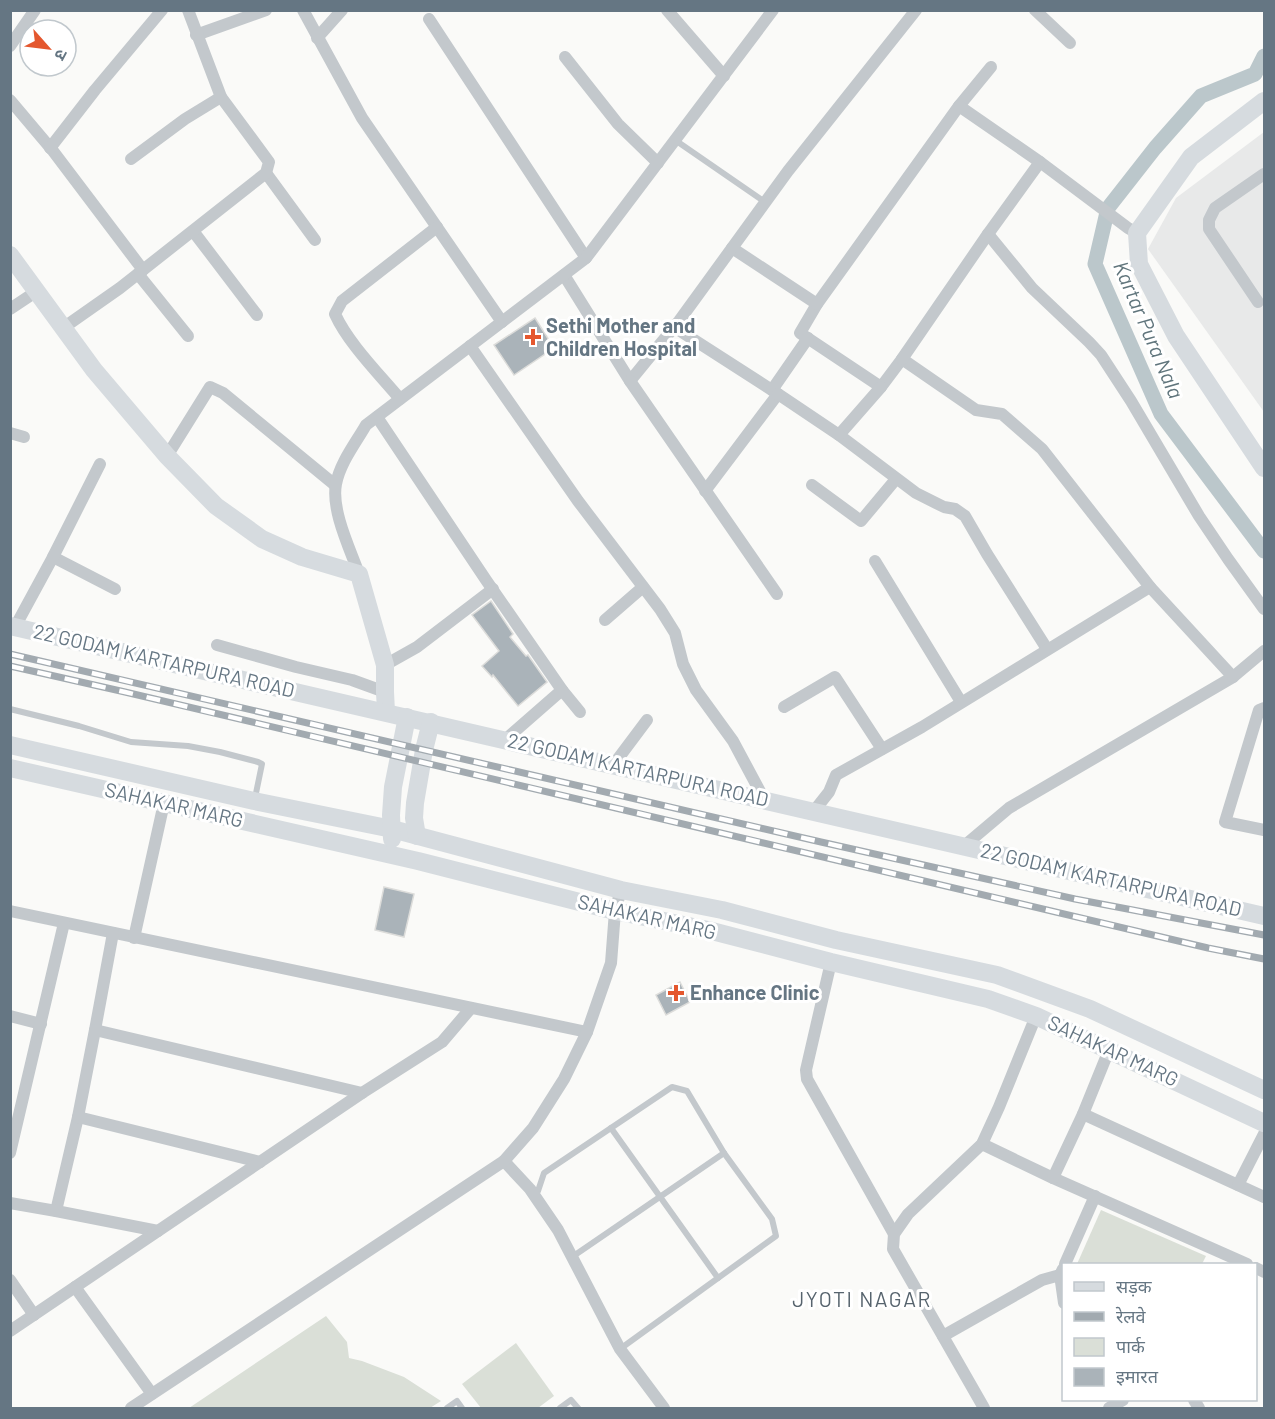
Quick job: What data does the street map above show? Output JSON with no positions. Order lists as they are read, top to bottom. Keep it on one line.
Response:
{"streets":{"street":["22 GODAM KARTARPURA ROAD","SAHAKAR MARG"]},"districts":["JYOTI NAGAR"],"water":["Kartar Pura Nala"],"places":{"health":["Sethi Mother and Children Hospital","Enhance Clinic"]},"legend":["सड़क","रेलवे","पार्क","इमारत"],"north":"bottom right"}
